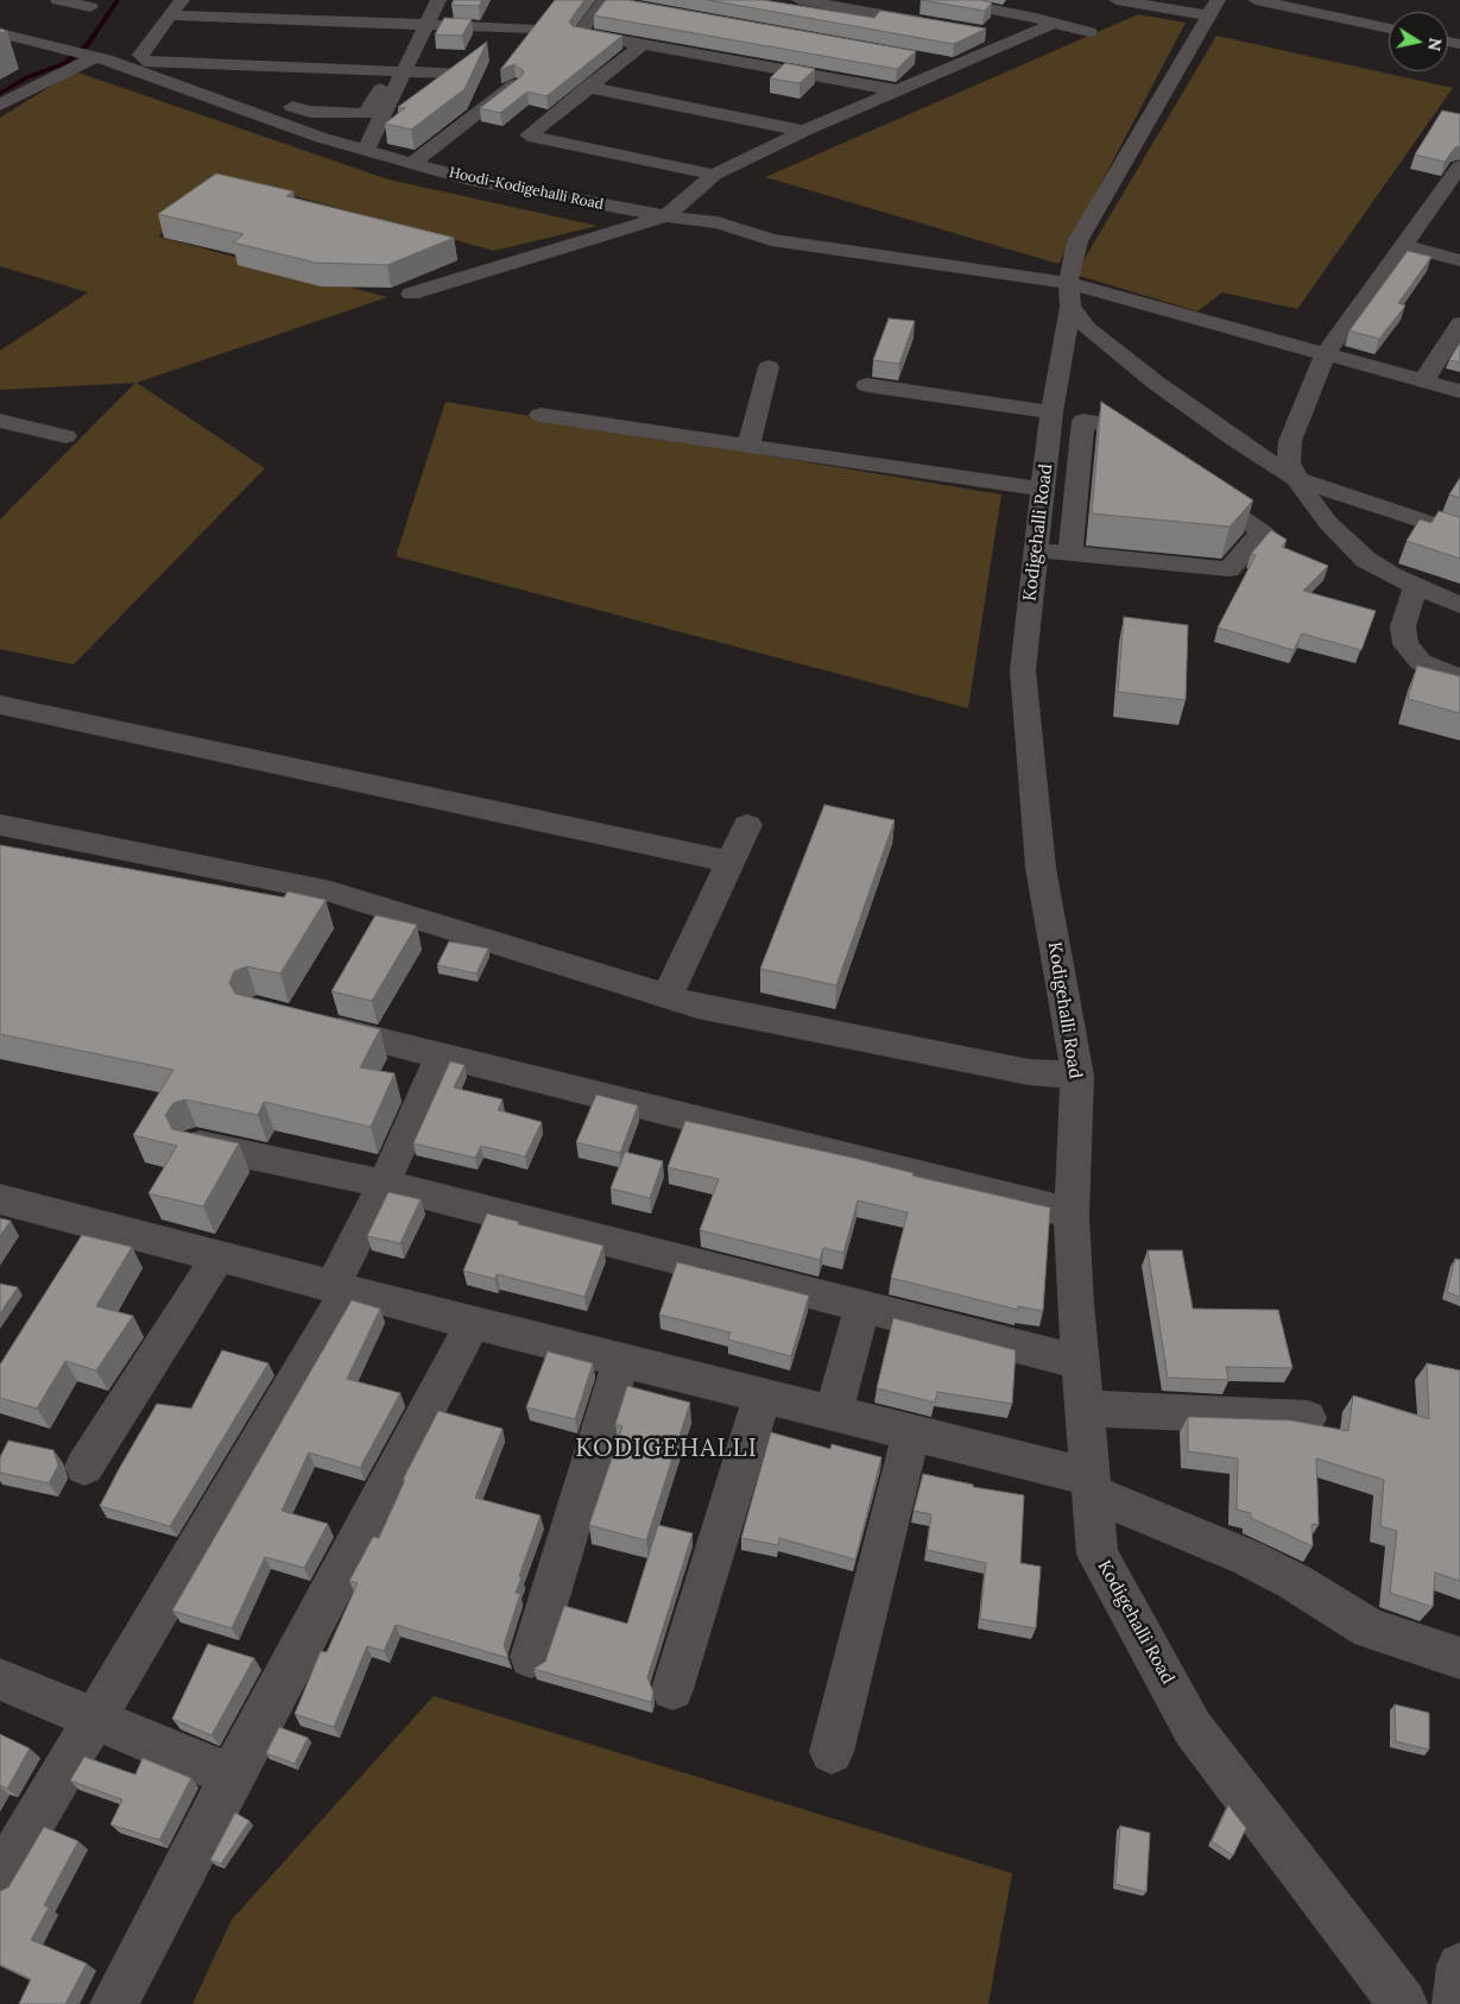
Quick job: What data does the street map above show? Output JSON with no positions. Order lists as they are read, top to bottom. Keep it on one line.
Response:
{"streets":{"street":["Hoodi-Kodigehalli Road","Kodigehalli Road"]},"crossings":[["Hoodi-Kodigehalli Road","Kodigehalli Road"]],"districts":["KODIGEHALLI"],"north":"right"}
